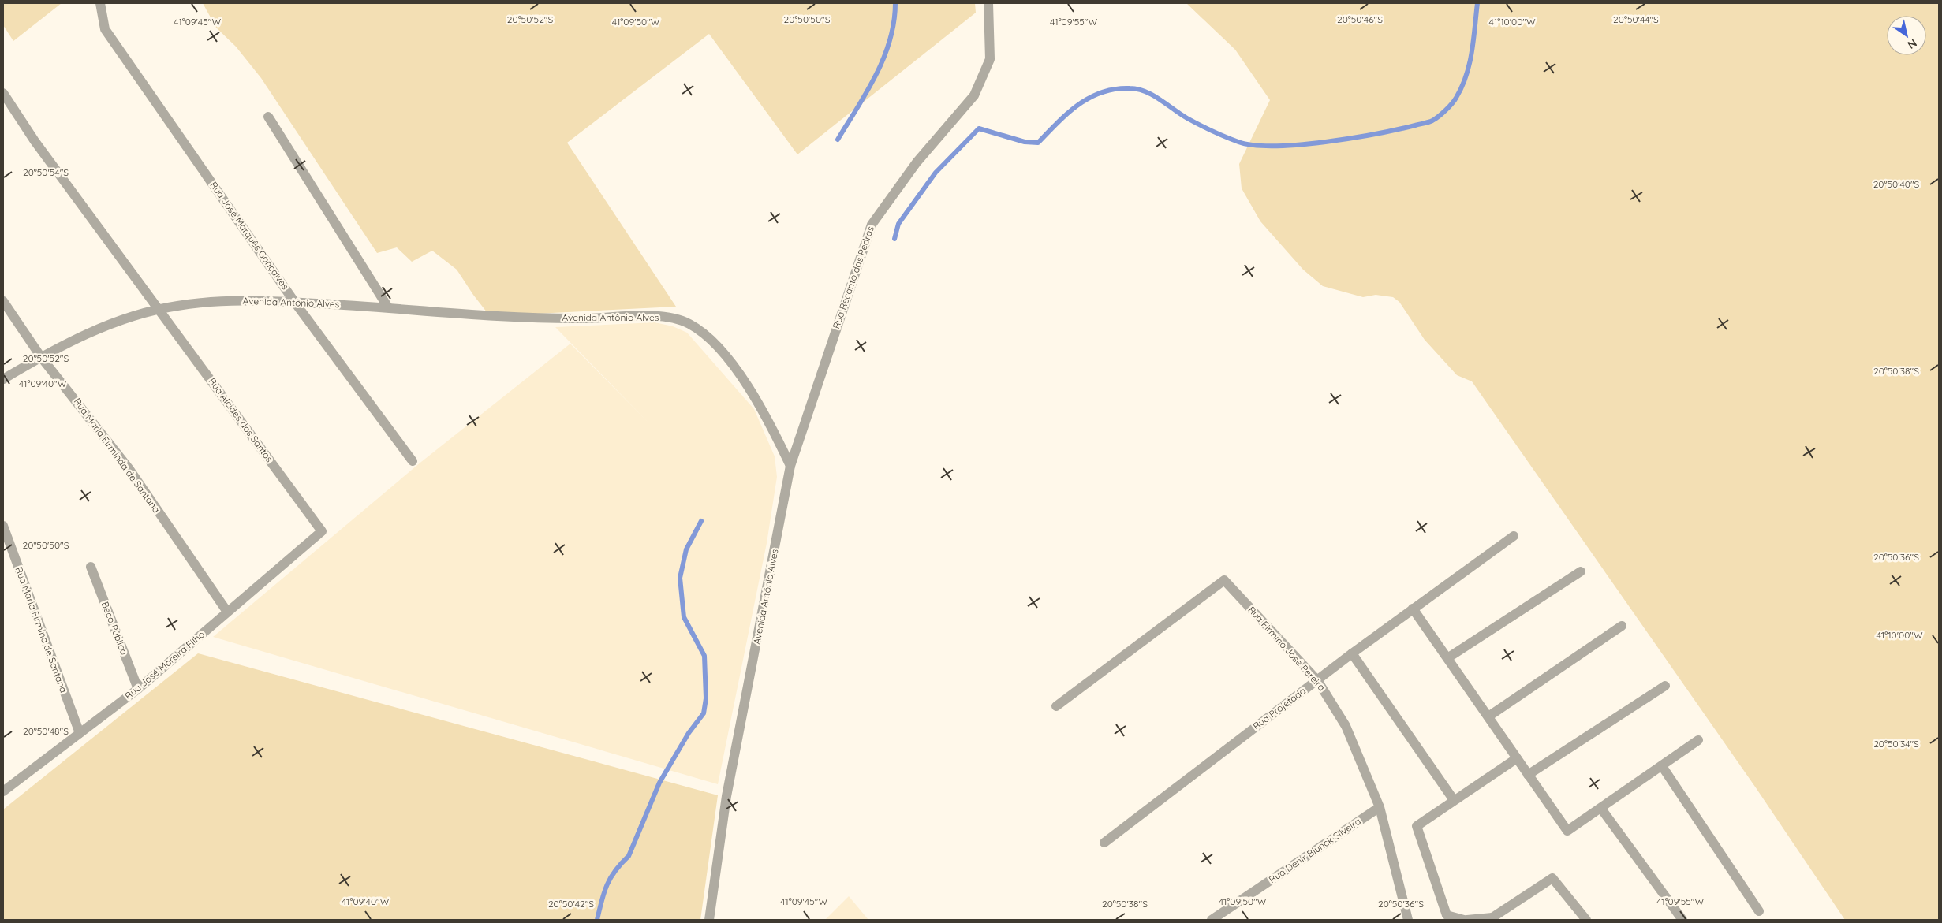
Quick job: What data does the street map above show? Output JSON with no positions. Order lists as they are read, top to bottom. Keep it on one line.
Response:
{"streets":{"street":["Rua José Marquês Gonçalves","Rua Recanto das Pedras","Avenida Antônio Alves","Rua Alcides dos Santos","Rua Maria Firminda de Santana","Beco Público","Rua Maria Firmina de Santana","Rua Firmino José Pereira","Rua José Moreira Filho","Rua Projetada","Rua Denir Blunck Silveira"]},"crossings":[["Rua José Marquês Gonçalves","Avenida Antônio Alves"],["Rua Recanto das Pedras","Avenida Antônio Alves"],["Avenida Antônio Alves","Rua Alcides dos Santos"],["Avenida Antônio Alves","Rua Maria Firminda de Santana"],["Rua Alcides dos Santos","Rua José Moreira Filho"],["Rua Maria Firminda de Santana","Rua José Moreira Filho"],["Beco Público","Rua José Moreira Filho"],["Rua Maria Firmina de Santana","Rua José Moreira Filho"],["Rua Firmino José Pereira","Rua Projetada"],["Rua Firmino José Pereira","Rua Denir Blunck Silveira"]],"north":"bottom right","coordinates":["20°50'52\"S","20°50'50\"S","20°50'46\"S","20°50'44\"S","41°09'55\"W","41°10'00\"W","41°09'45\"W","41°09'50\"W","20°50'54\"S","20°50'40\"S","20°50'38\"S","41°09'40\"W","20°50'36\"S","20°50'48\"S","20°50'34\"S","20°50'42\"S"]}
